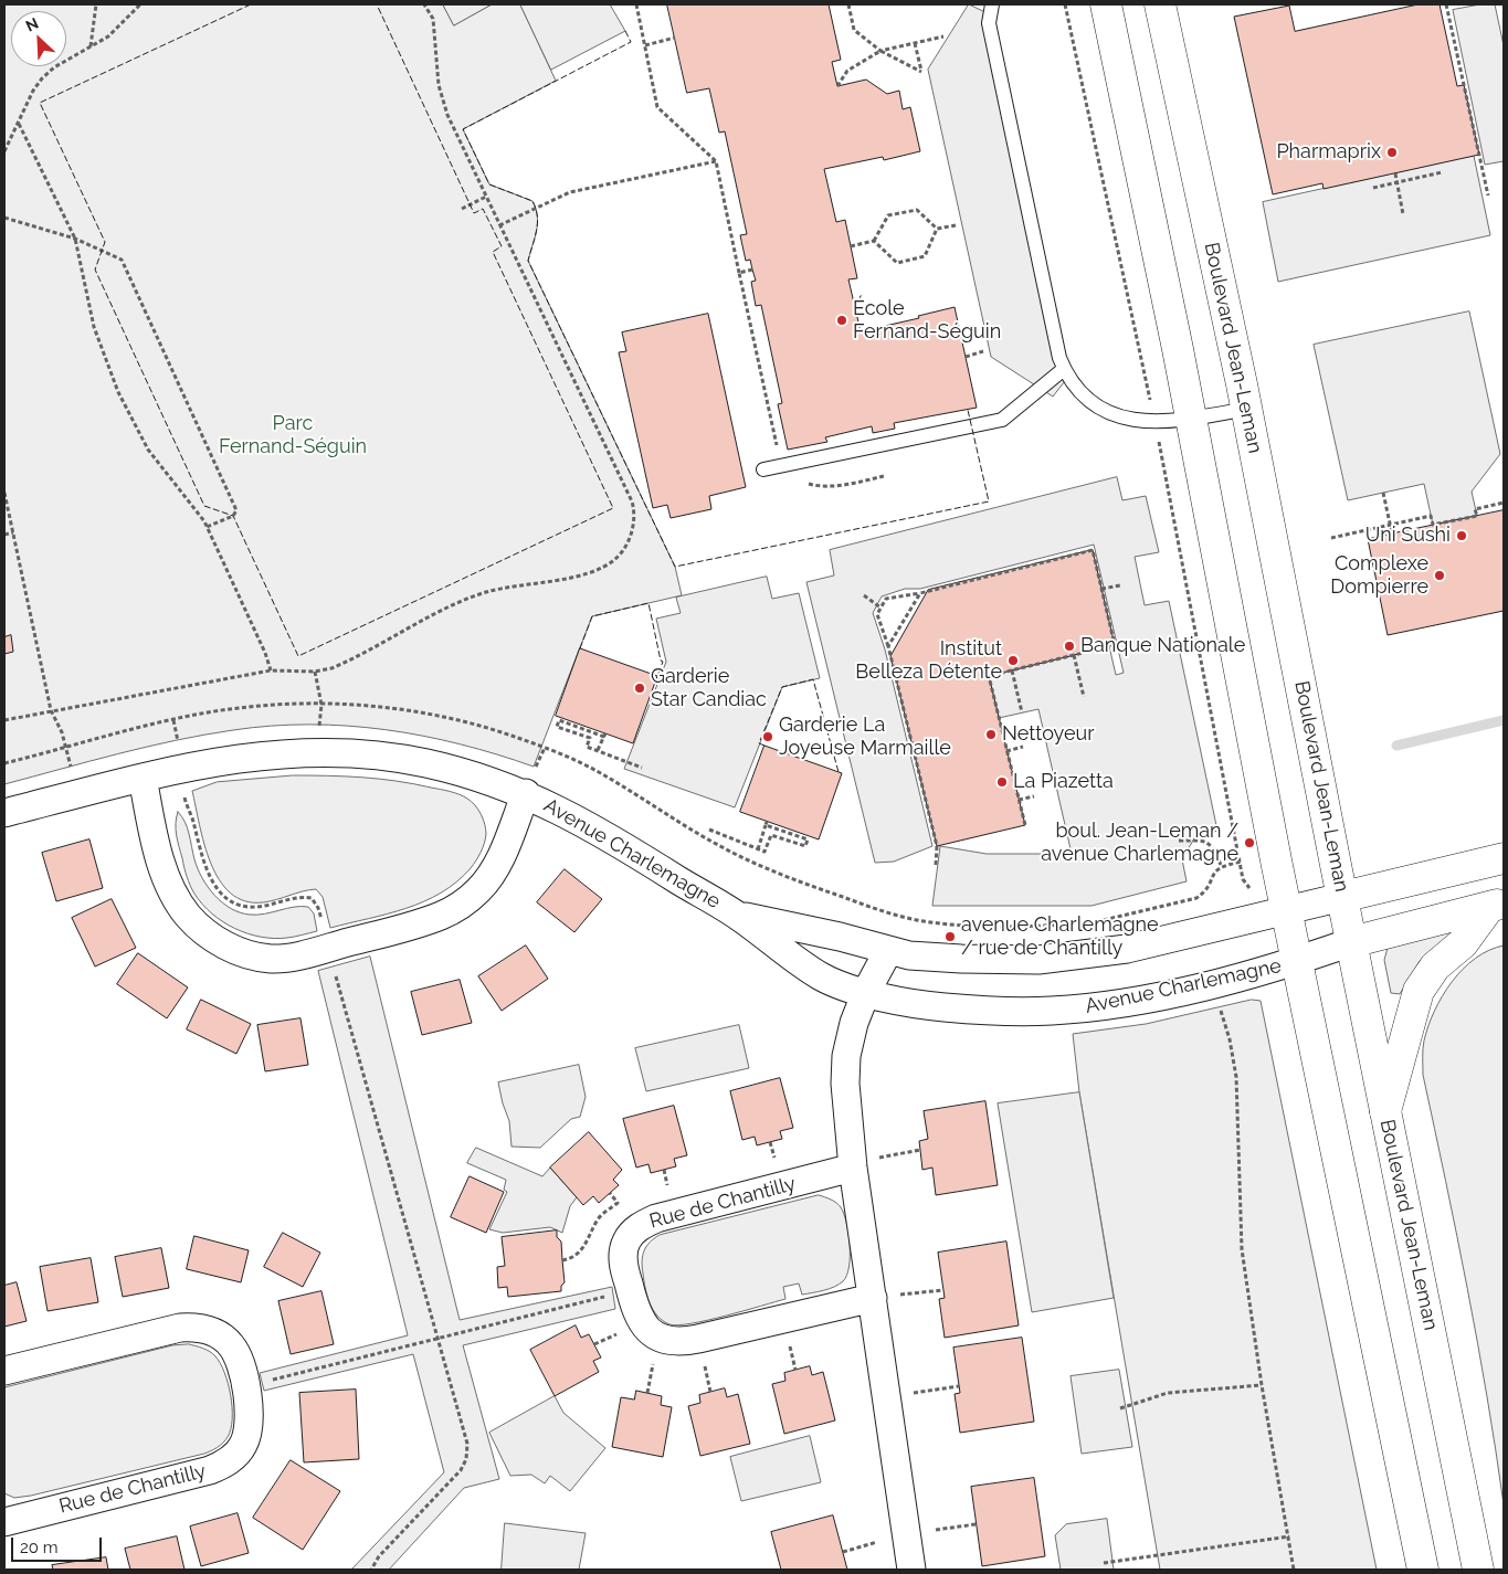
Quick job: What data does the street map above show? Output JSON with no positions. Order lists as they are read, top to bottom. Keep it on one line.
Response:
{"streets":{"main road":["Boulevard Jean-Leman"],"street":["Avenue Charlemagne","Rue de Chantilly"]},"crossings":[["Boulevard Jean-Leman","Avenue Charlemagne"]],"parks":["Parc Fernand-Séguin"],"places":["Pharmaprix","École Fernand-Séguin","Uni Sushi","Complexe Dompierre","Banque Nationale","Institut Belleza Détente","Garderie Star Candiac","Nettoyeur","Garderie La Joyeuse Marmaille","La Piazetta","boul. Jean-Leman / avenue Charlemagne","avenue Charlemagne / rue de Chantilly"],"scale_bar":"20 m","north":"top left"}
